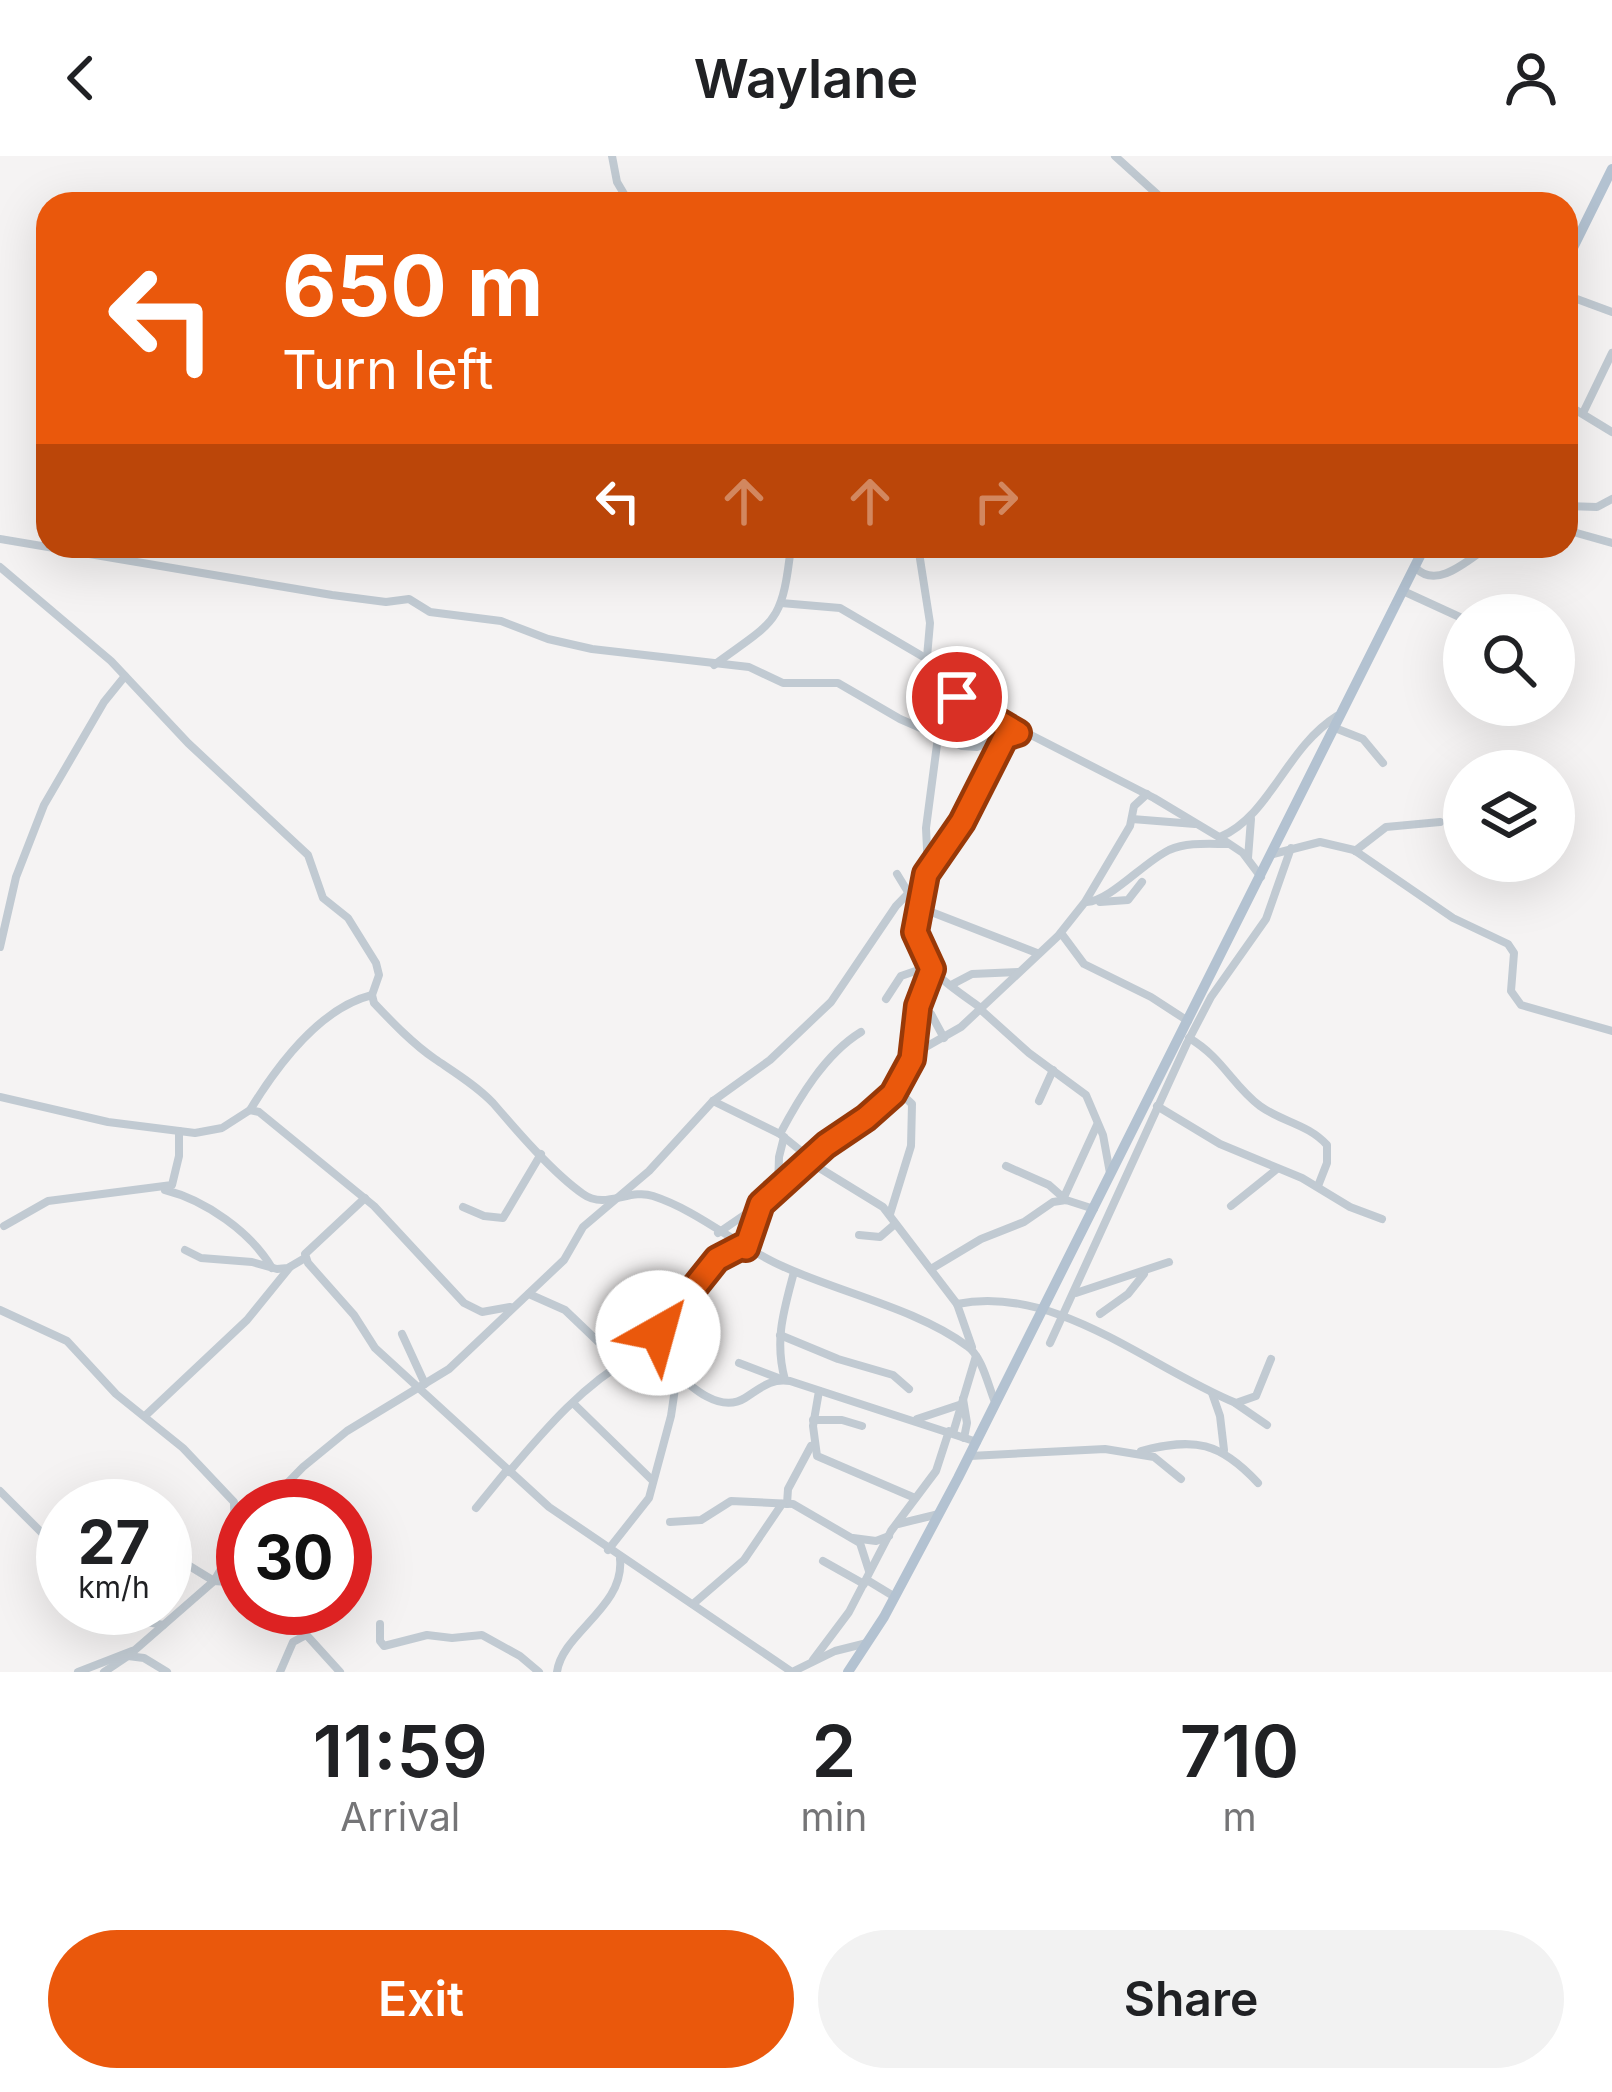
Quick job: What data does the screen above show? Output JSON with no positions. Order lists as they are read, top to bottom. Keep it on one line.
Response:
{"page":{"header":"Waylane","turn":["650 m","Turn left"],"speed":"27 km/h","limit":"30","eta":["11:59","Arrival","2","min","710","m"],"buttons":["Exit","Share"]}}
